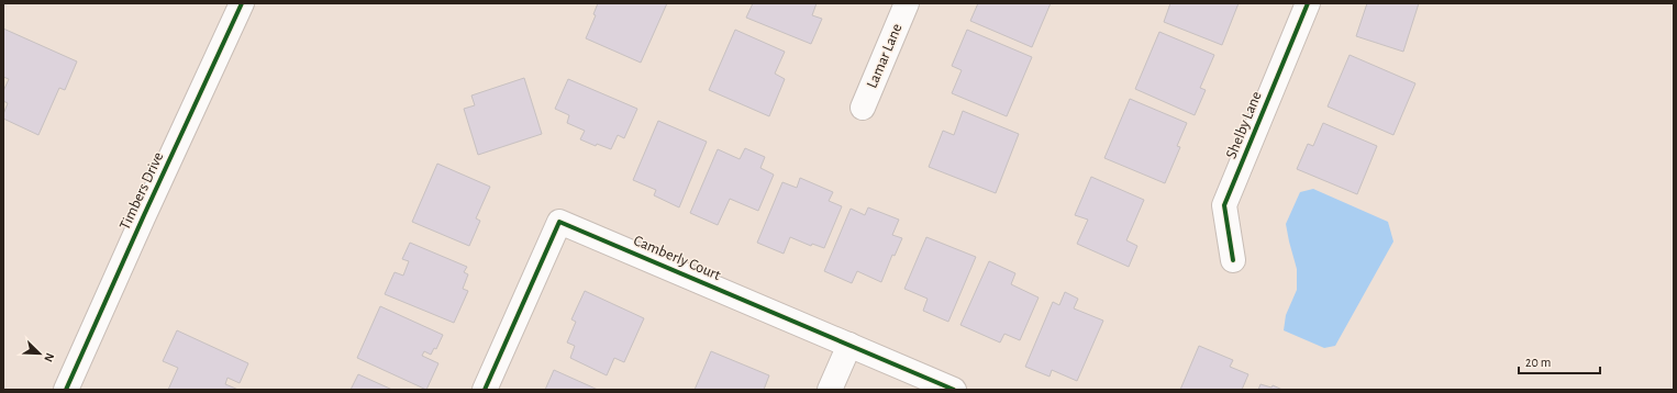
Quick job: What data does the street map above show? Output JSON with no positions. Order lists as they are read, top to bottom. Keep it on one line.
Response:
{"streets":{"street":["Lamar Lane","Shelby Lane","Timbers Drive","Camberly Court"]},"scale_bar":"20 m","north":"bottom right"}
